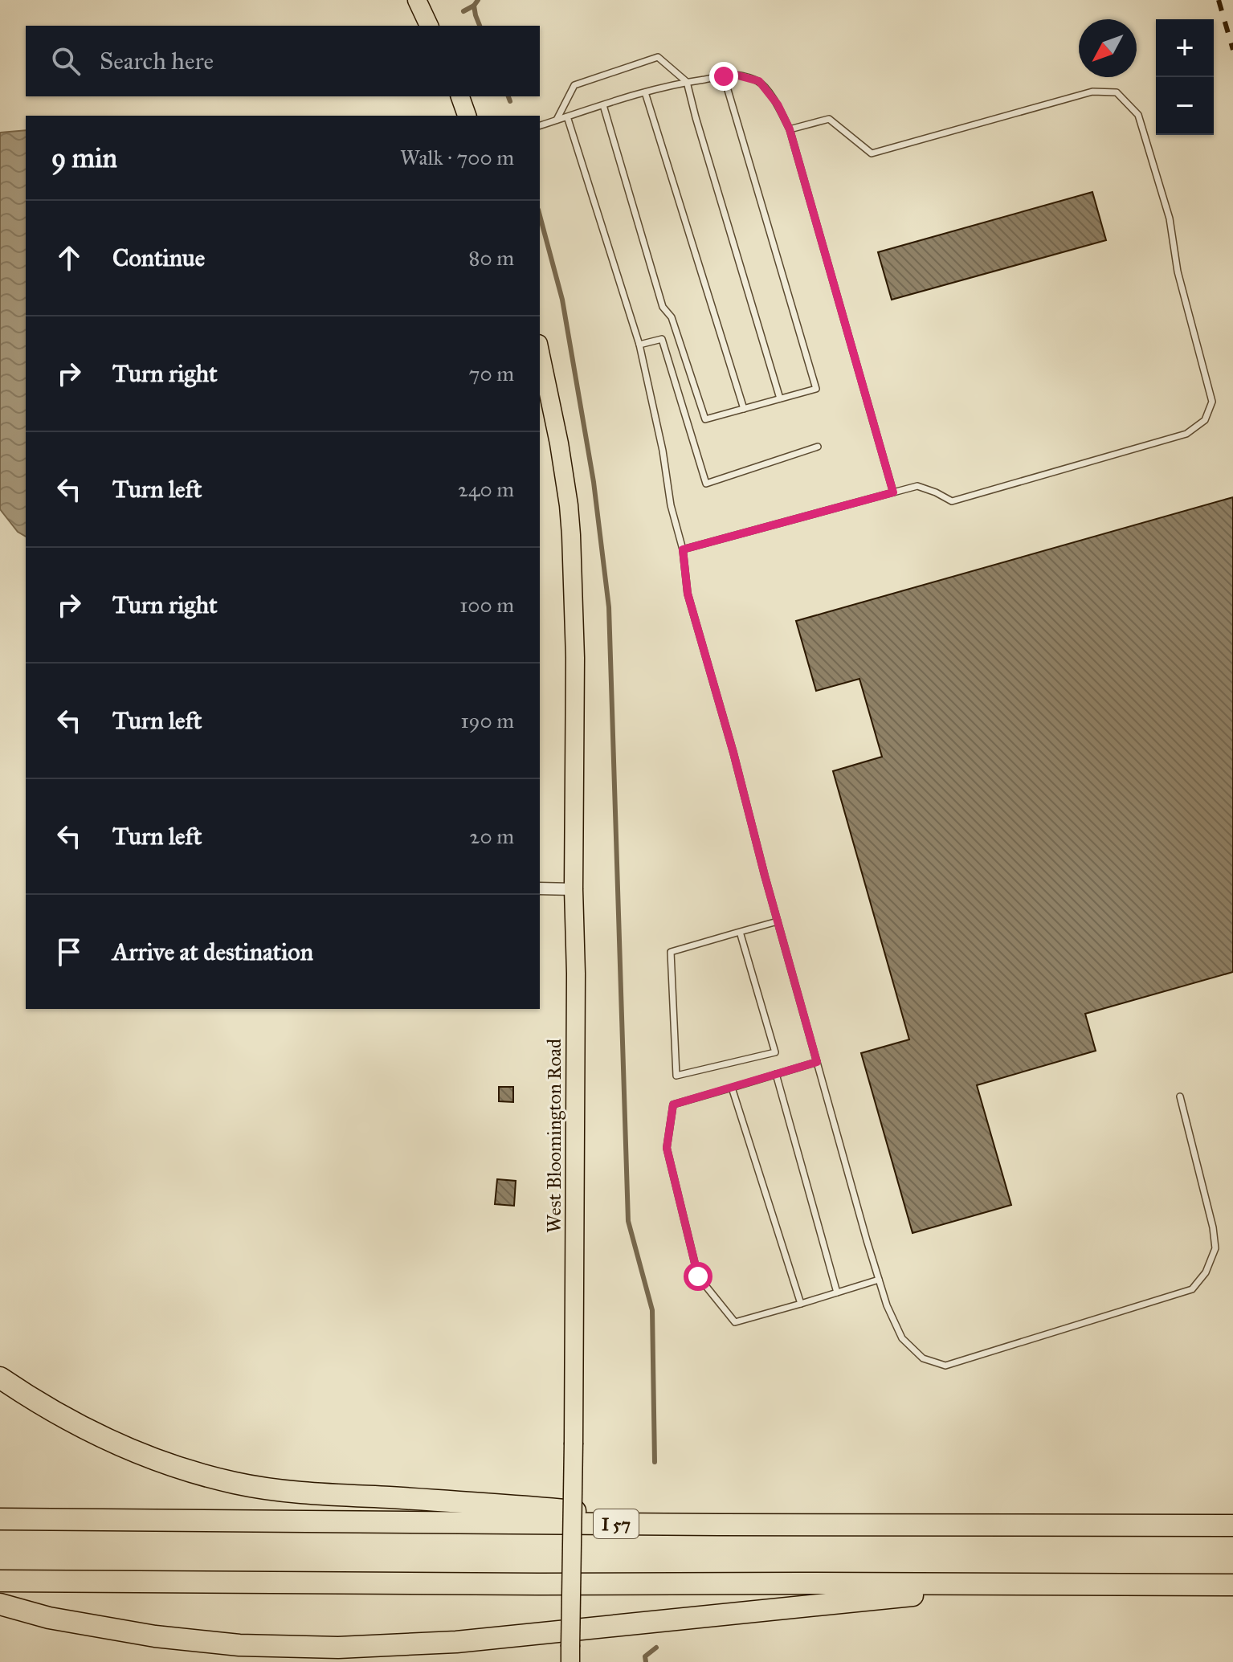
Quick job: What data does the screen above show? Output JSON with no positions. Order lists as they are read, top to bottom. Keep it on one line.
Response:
{"streets":{"highway":["I 57"],"main road":["West Bloomington Road"]},"north":"bottom left","page":{"map_buttons":["+","−"],"search":"Search here","heading":["9 min","Walk · 700 m"],"list":[["Continue","80 m"],["Turn right","70 m"],["Turn left","240 m"],["Turn right","100 m"],["Turn left","190 m"],["Turn left","20 m"],"Arrive at destination"]}}
